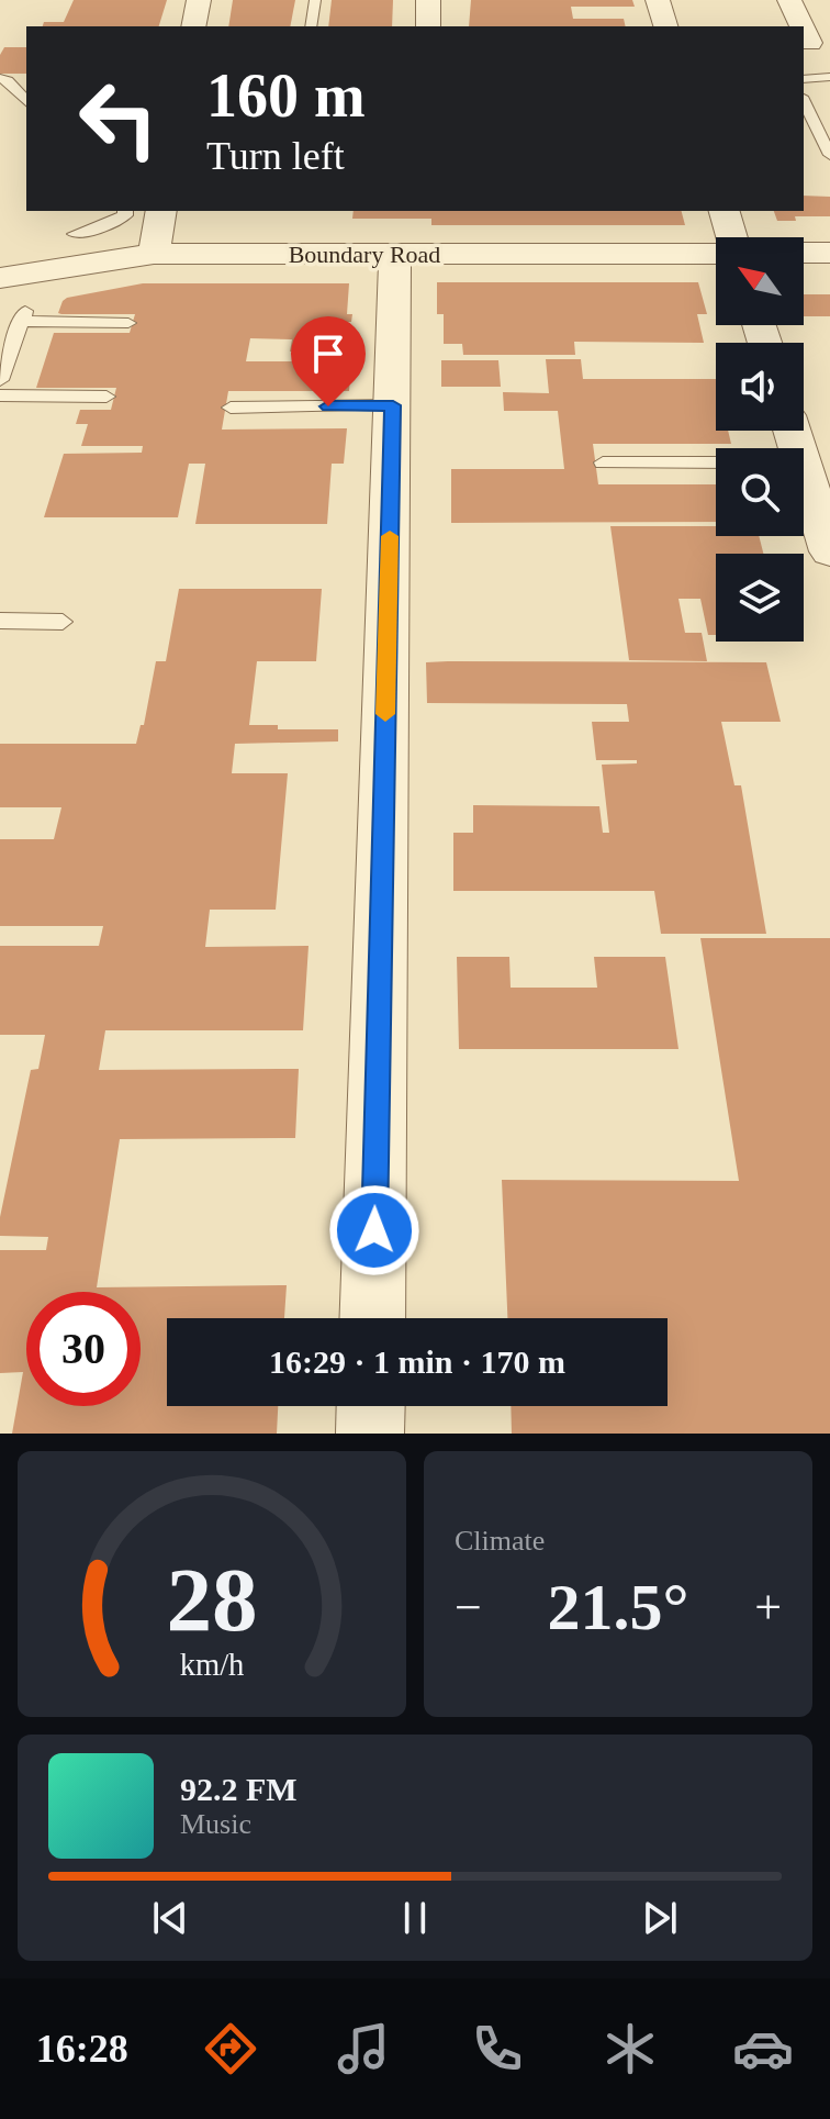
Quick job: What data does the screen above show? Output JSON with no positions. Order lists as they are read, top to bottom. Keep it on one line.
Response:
{"streets":{"street":["Boundary Road"]},"north":"top left","page":{"turn":["160 m","Turn left"],"limit":"30","trip":"16:29 · 1 min · 170 m","tile":"Climate","heat":["−","21.5°","+"],"song":["92.2 FM","Music"],"tabs":"16:28","gauge":["28","km/h"]}}
